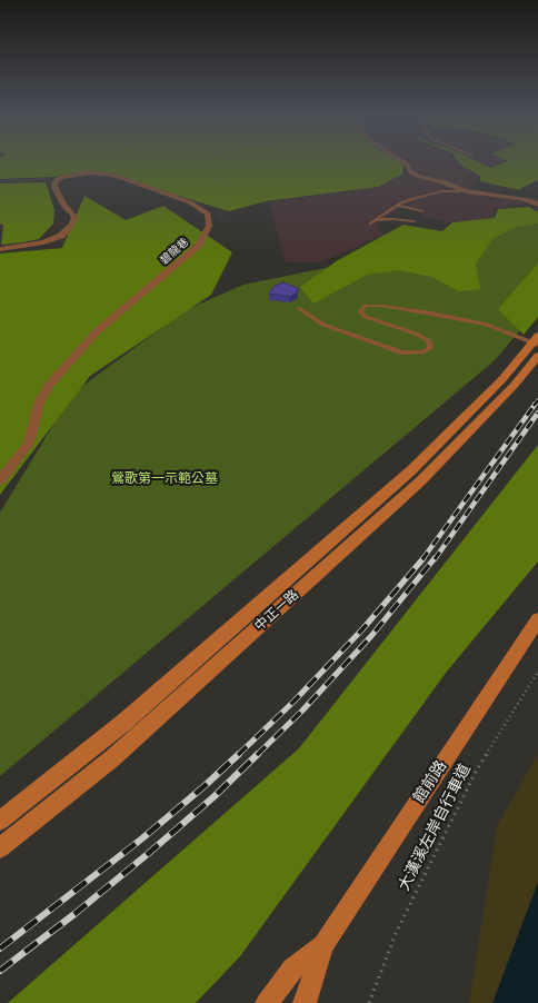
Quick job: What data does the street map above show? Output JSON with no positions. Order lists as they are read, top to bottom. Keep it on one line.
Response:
{"streets":{"main road":["中正一路","館前路"],"street":["碧龍巷"],"path":["大漢溪左岸自行車道"]},"parks":["鶯歌第一示範公墓"]}
